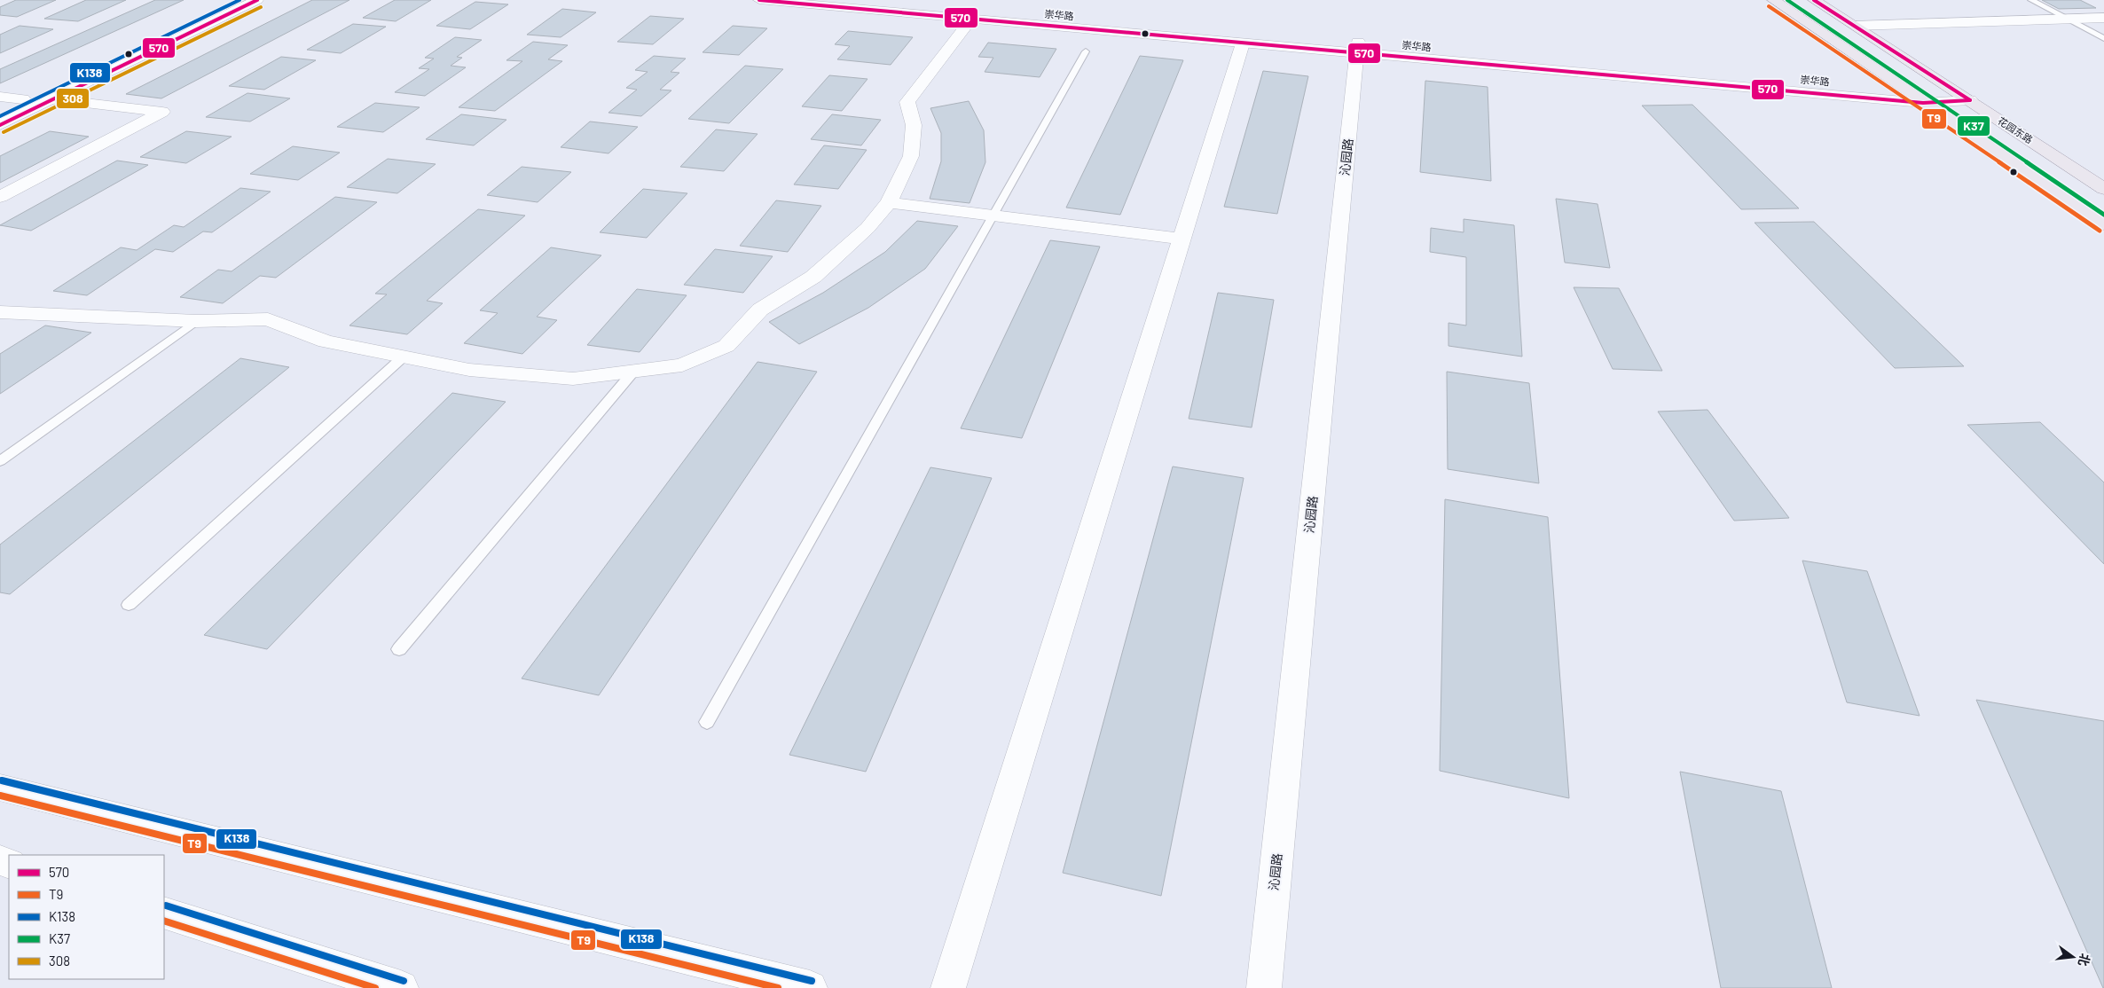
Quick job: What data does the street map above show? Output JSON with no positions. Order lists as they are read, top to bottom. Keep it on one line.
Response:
{"streets":{"main road":["花园东路"],"street":["崇华路","沁园路"]},"crossings":[["崇华路","花园东路"],["崇华路","沁园路"]],"lines":["transit line 570","transit line K138","transit line K37","transit line T9","transit line 308"],"legend":["570","T9","K138","K37","308"],"north":"right"}
